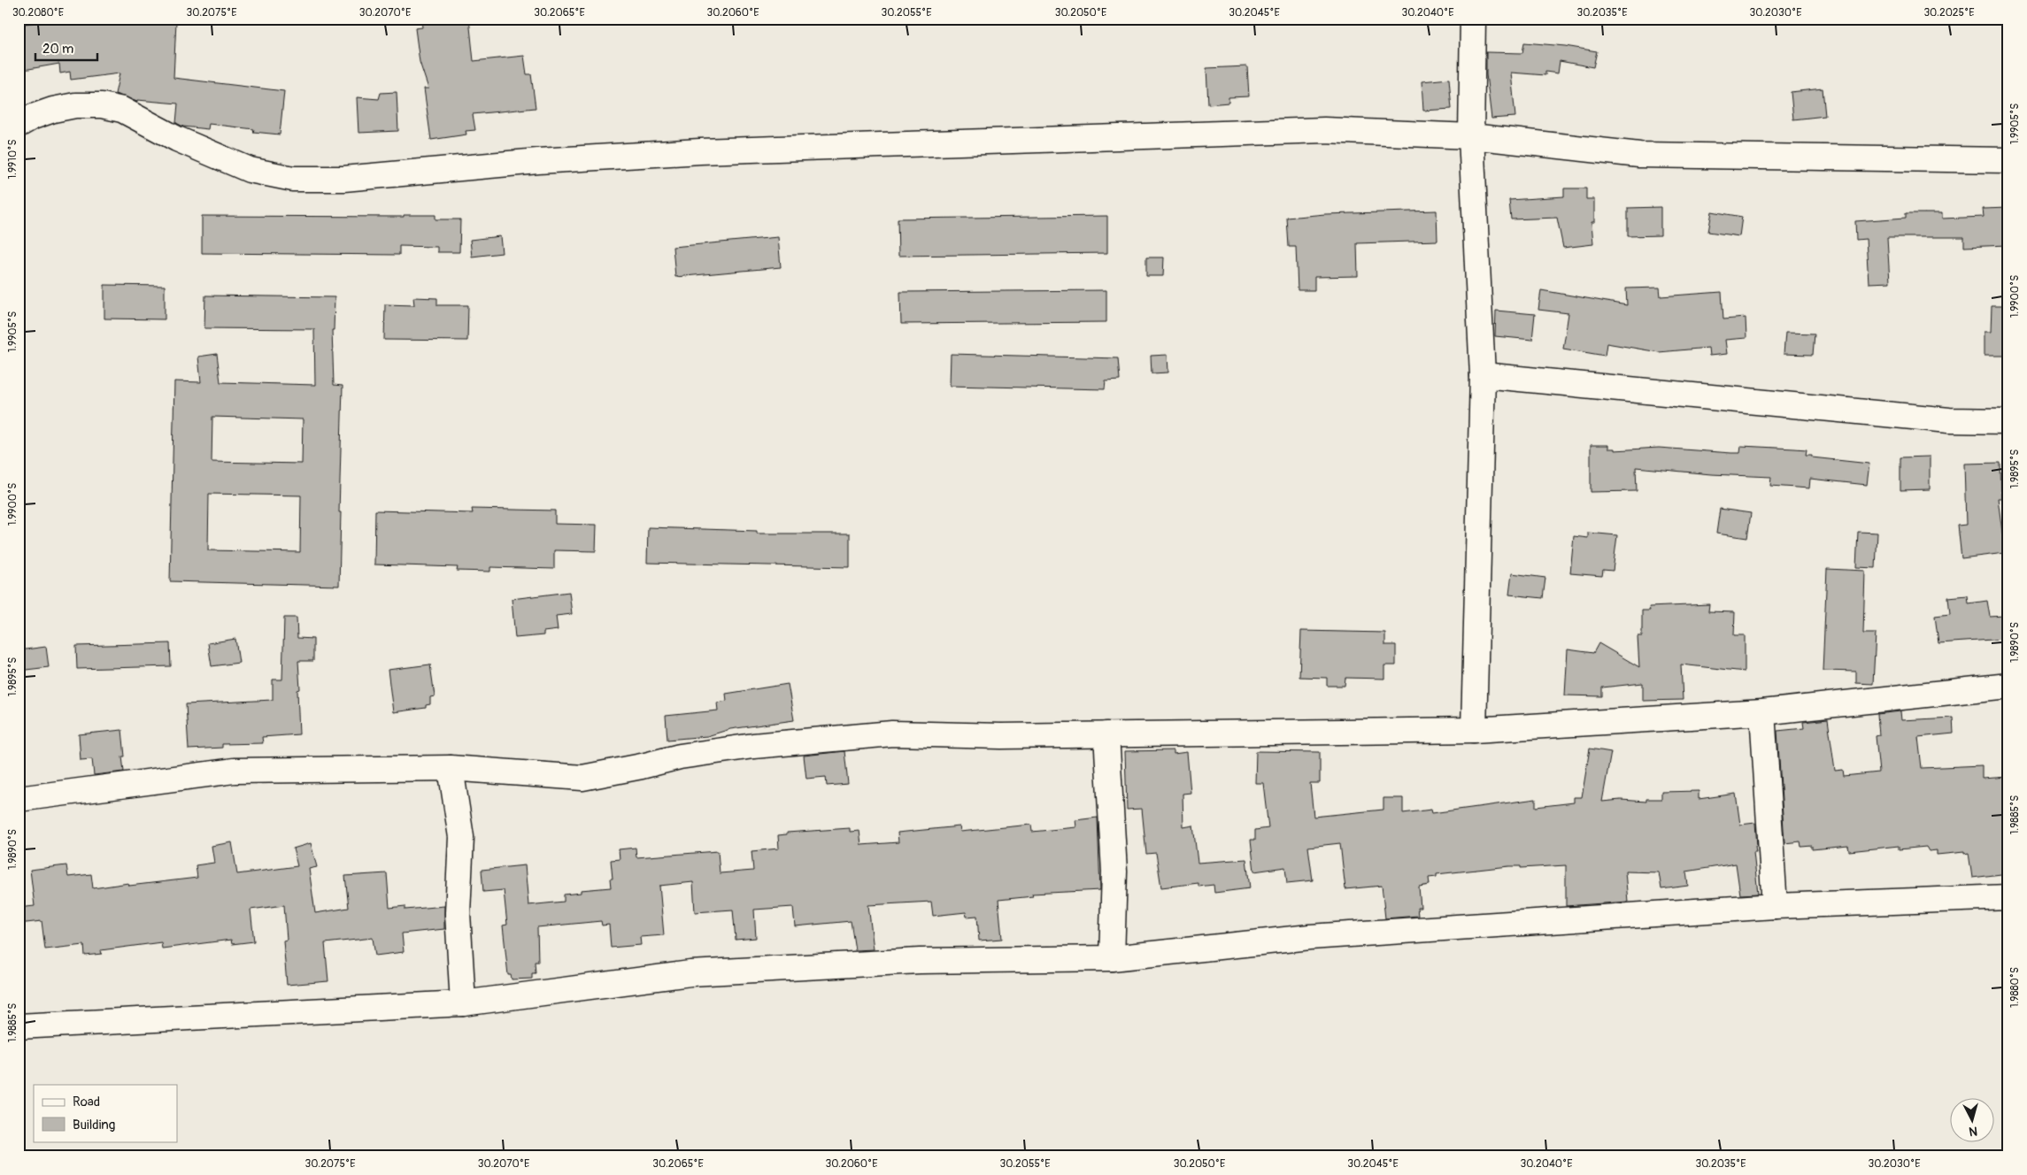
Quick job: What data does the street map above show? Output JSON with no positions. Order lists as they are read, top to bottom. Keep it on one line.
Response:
{"legend":["Road","Building"],"scale_bar":"20 m","north":"bottom","coordinates":["30.2080°E","30.2075°E","30.2070°E","30.2065°E","30.2060°E","30.2055°E","30.2050°E","30.2045°E","30.2040°E","30.2035°E","30.2030°E","30.2025°E","1.9905°S","1.9910°S","1.9900°S","1.9895°S","1.9890°S","1.9885°S","1.9880°S"]}
